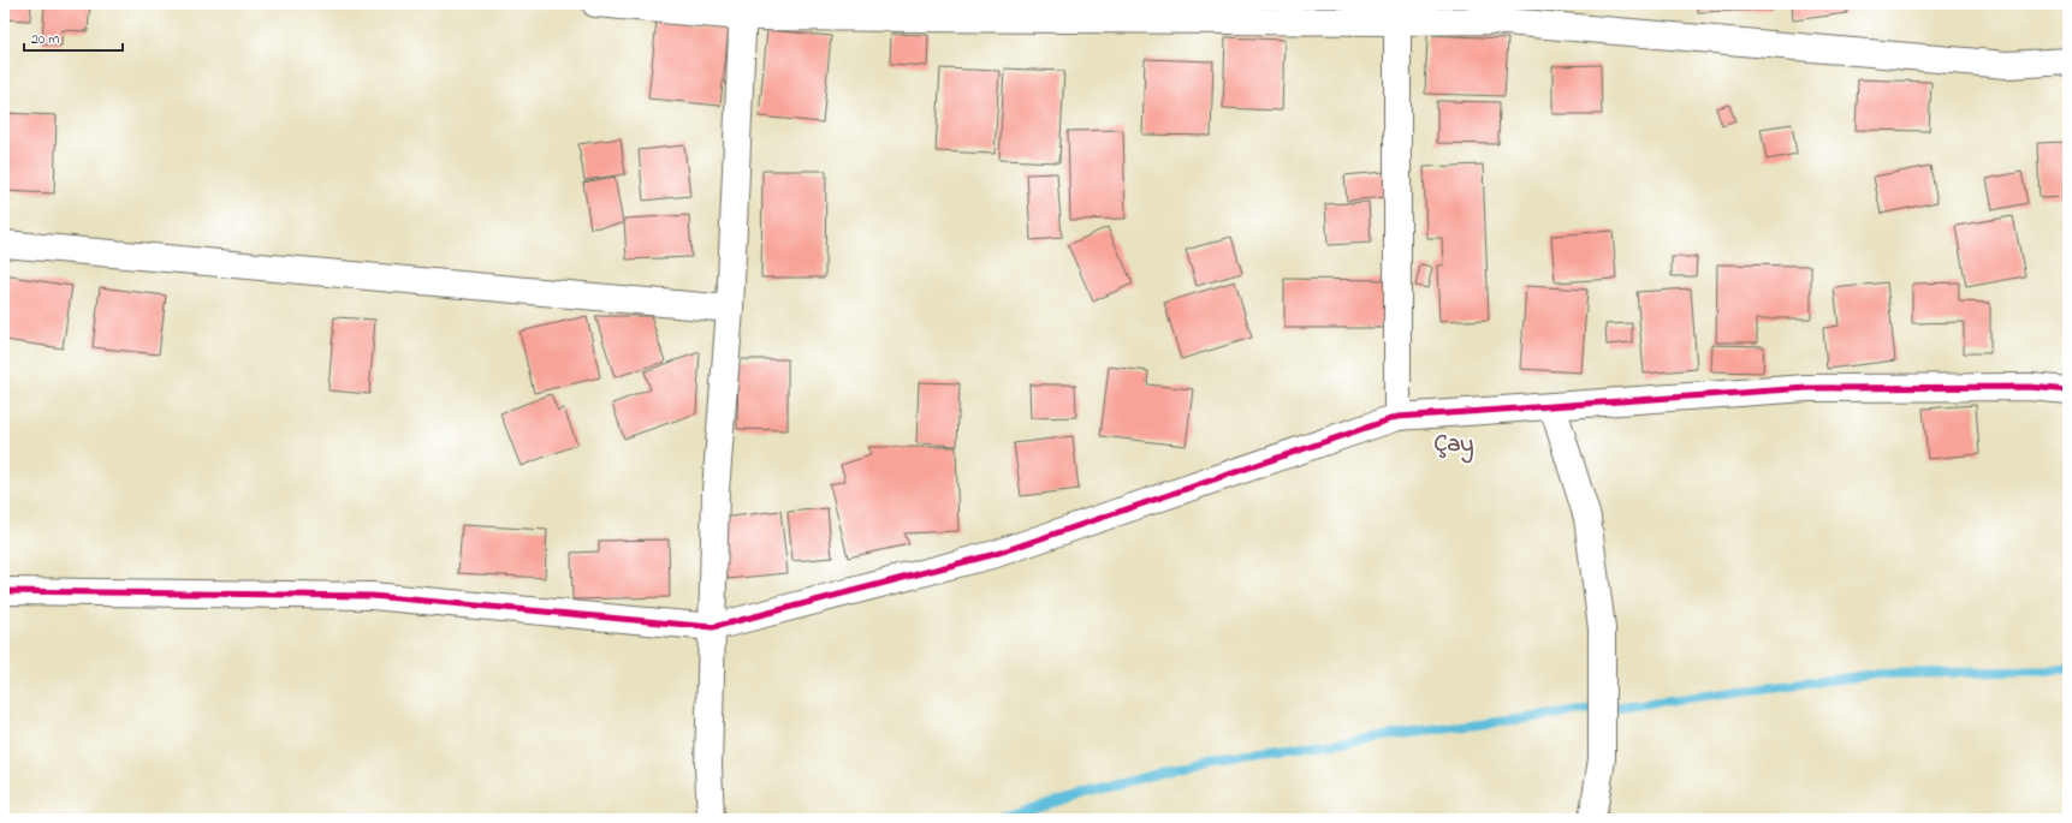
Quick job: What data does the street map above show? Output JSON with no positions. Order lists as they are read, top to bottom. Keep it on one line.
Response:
{"districts":["Çay"],"scale_bar":"20 m"}
